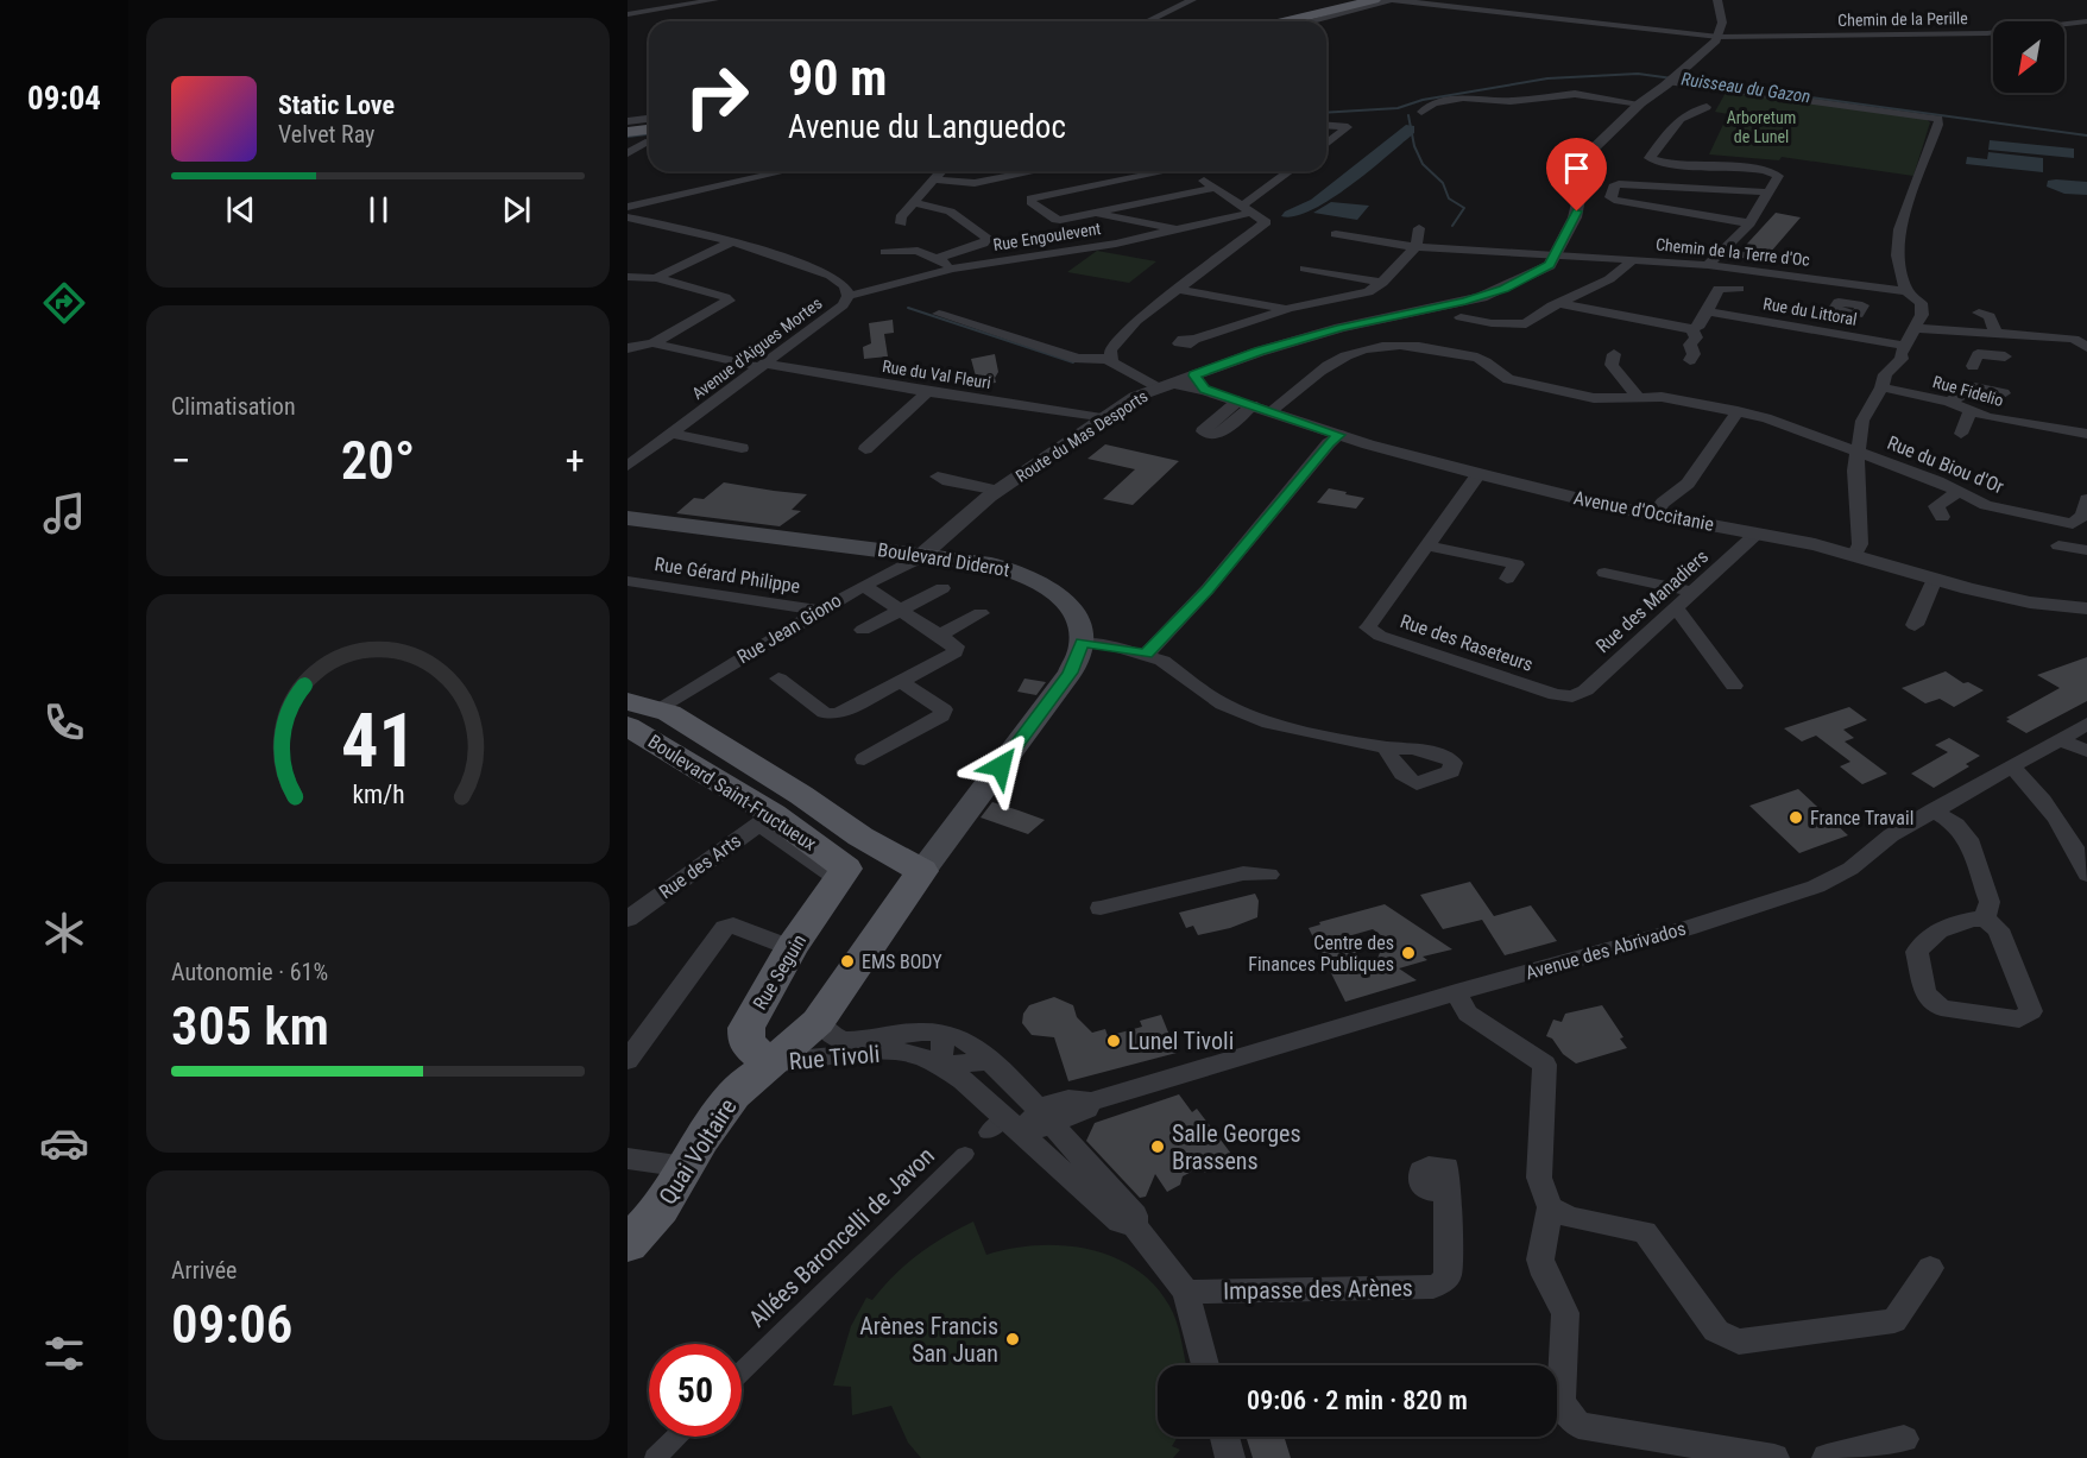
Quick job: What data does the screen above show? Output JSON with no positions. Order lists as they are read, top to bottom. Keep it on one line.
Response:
{"streets":{"main road":["Boulevard Diderot","Boulevard Saint-Fructueux","Rue Seguin","Quai Voltaire"],"street":["Chemin de la Perille","Rue Engoulevent","Chemin de la Terre d'Oc","Rue du Littoral","Avenue d'Aigues Mortes","Rue du Val Fleuri","Rue Fidelio","Route du Mas Desports","Rue du Biou d'Or","Avenue d'Occitanie","Rue Gérard Philippe","Rue des Manadiers","Rue Jean Giono","Rue des Raseteurs","Rue des Arts","Avenue des Abrivados","Rue Tivoli","Allées Baroncelli de Javon","Impasse des Arènes"]},"crossings":[["Chemin de la Perille","Route du Mas Desports"],["Rue Engoulevent","Avenue d'Aigues Mortes"],["Chemin de la Terre d'Oc","Route du Mas Desports"],["Avenue d'Aigues Mortes","Rue du Val Fleuri"],["Rue du Val Fleuri","Route du Mas Desports"],["Route du Mas Desports","Avenue d'Occitanie"],["Route du Mas Desports","Boulevard Diderot"],["Route du Mas Desports","Rue Jean Giono"],["Rue du Biou d'Or","Avenue d'Occitanie"],["Avenue d'Occitanie","Rue des Manadiers"],["Avenue d'Occitanie","Rue des Raseteurs"],["Boulevard Diderot","Rue Jean Giono"],["Rue Gérard Philippe","Rue Jean Giono"],["Rue des Manadiers","Rue des Raseteurs"],["Rue Jean Giono","Boulevard Saint-Fructueux"],["Boulevard Saint-Fructueux","Rue des Arts"],["Boulevard Saint-Fructueux","Rue Seguin"],["Avenue des Abrivados","Rue Tivoli"],["Rue Seguin","Rue Tivoli"],["Rue Seguin","Quai Voltaire"],["Rue Tivoli","Quai Voltaire"],["Rue Tivoli","Impasse des Arènes"]],"water":["Ruisseau du Gazon"],"parks":["Arboretum de Lunel"],"places":["France Travail","Centre des Finances Publiques","EMS BODY","Lunel Tivoli","Salle Georges Brassens","Arènes Francis San Juan"],"north":"bottom left","page":{"tabs":"09:04","turn":["90 m","Avenue du Languedoc"],"song":["Static Love","Velvet Ray"],"tile":["Climatisation",["Autonomie · 61%","305 km"],["Arrivée","09:06"]],"heat":["−","20°","+"],"limit":"50","trip":"09:06 · 2 min · 820 m","gauge":["41","km/h"]}}
